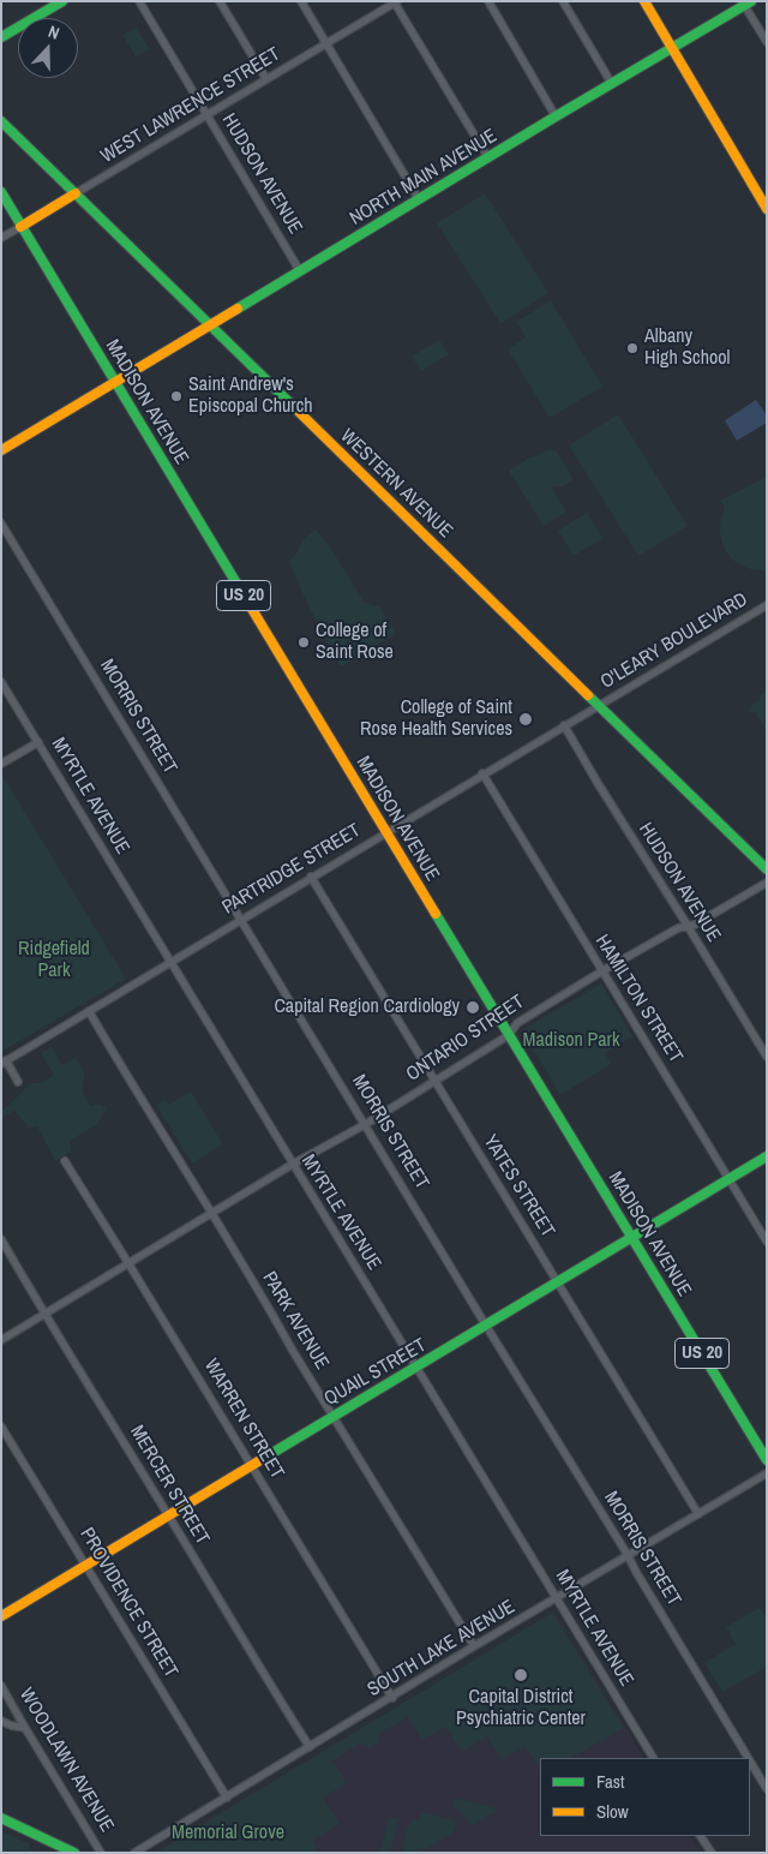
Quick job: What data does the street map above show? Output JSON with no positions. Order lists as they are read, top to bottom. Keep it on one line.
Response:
{"streets":{"street":["WEST LAWRENCE STREET","HUDSON AVENUE","NORTH MAIN AVENUE","MADISON AVENUE","WESTERN AVENUE","US 20","O'LEARY BOULEVARD","MORRIS STREET","MYRTLE AVENUE","PARTRIDGE STREET","HAMILTON STREET","ONTARIO STREET","YATES STREET","PARK AVENUE","QUAIL STREET","WARREN STREET","MERCER STREET","PROVIDENCE STREET","SOUTH LAKE AVENUE","WOODLAWN AVENUE"]},"crossings":[["WEST LAWRENCE STREET","HUDSON AVENUE"],["WEST LAWRENCE STREET","MADISON AVENUE"],["WEST LAWRENCE STREET","WESTERN AVENUE"],["HUDSON AVENUE","NORTH MAIN AVENUE"],["HUDSON AVENUE","PARTRIDGE STREET"],["HUDSON AVENUE","ONTARIO STREET"],["NORTH MAIN AVENUE","MADISON AVENUE"],["NORTH MAIN AVENUE","WESTERN AVENUE"],["MADISON AVENUE","PARTRIDGE STREET"],["MADISON AVENUE","ONTARIO STREET"],["MADISON AVENUE","QUAIL STREET"],["WESTERN AVENUE","O'LEARY BOULEVARD"],["WESTERN AVENUE","PARTRIDGE STREET"],["O'LEARY BOULEVARD","PARTRIDGE STREET"],["MORRIS STREET","PARTRIDGE STREET"],["MORRIS STREET","ONTARIO STREET"],["MORRIS STREET","QUAIL STREET"],["MORRIS STREET","SOUTH LAKE AVENUE"],["MYRTLE AVENUE","PARTRIDGE STREET"],["MYRTLE AVENUE","ONTARIO STREET"],["MYRTLE AVENUE","QUAIL STREET"],["MYRTLE AVENUE","SOUTH LAKE AVENUE"],["PARTRIDGE STREET","HAMILTON STREET"],["PARTRIDGE STREET","YATES STREET"],["PARTRIDGE STREET","PARK AVENUE"],["HAMILTON STREET","ONTARIO STREET"],["HAMILTON STREET","QUAIL STREET"],["ONTARIO STREET","YATES STREET"],["ONTARIO STREET","PARK AVENUE"],["ONTARIO STREET","WARREN STREET"],["ONTARIO STREET","MERCER STREET"],["YATES STREET","QUAIL STREET"],["YATES STREET","SOUTH LAKE AVENUE"],["PARK AVENUE","QUAIL STREET"],["PARK AVENUE","SOUTH LAKE AVENUE"],["QUAIL STREET","WARREN STREET"],["QUAIL STREET","MERCER STREET"],["QUAIL STREET","PROVIDENCE STREET"],["WARREN STREET","SOUTH LAKE AVENUE"],["MERCER STREET","SOUTH LAKE AVENUE"],["PROVIDENCE STREET","SOUTH LAKE AVENUE"]],"parks":["Ridgefield Park","Madison Park","Memorial Grove"],"places":["Albany High School","Saint Andrew's Episcopal Church","College of Saint Rose","College of Saint Rose Health Services","Capital Region Cardiology","Capital District Psychiatric Center"],"legend":["Fast","Slow"],"north":"top"}
